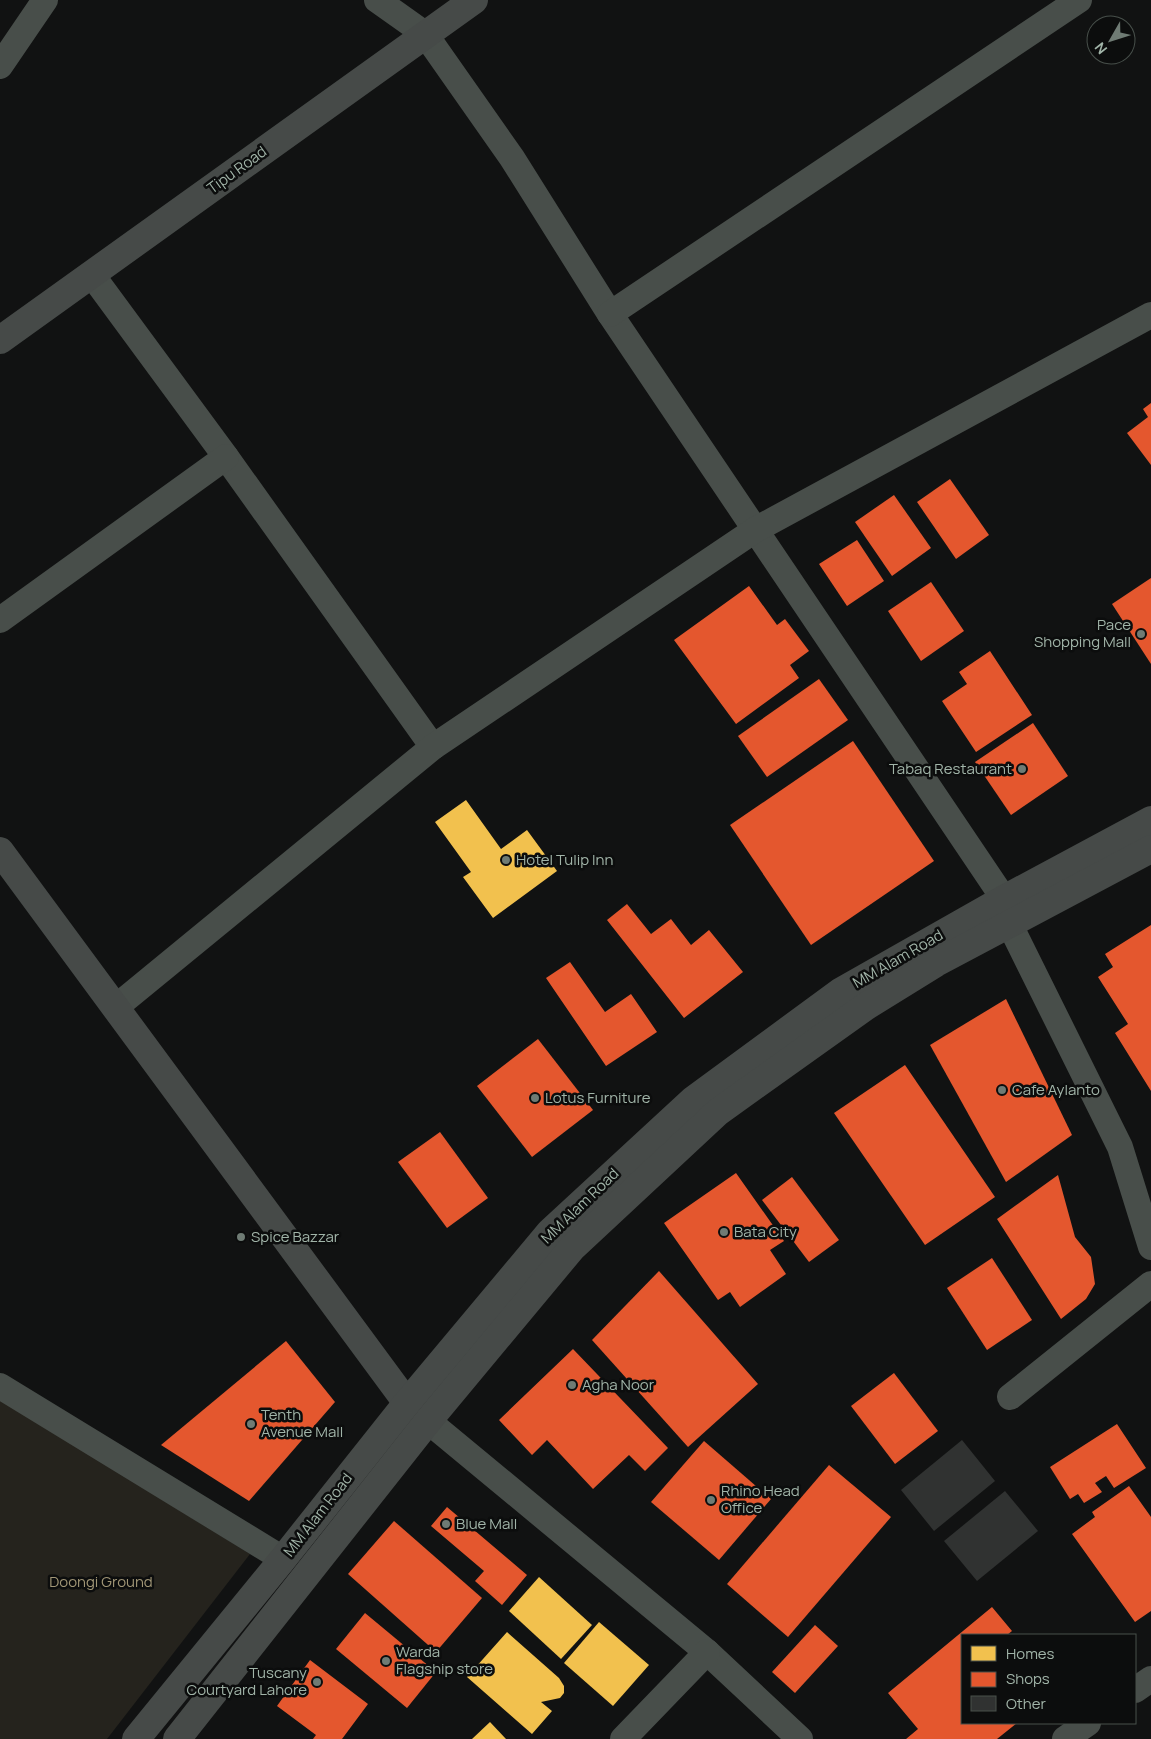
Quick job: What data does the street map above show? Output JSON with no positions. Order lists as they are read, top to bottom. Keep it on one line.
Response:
{"streets":{"street":["Tipu Road","MM Alam Road"]},"parks":["Doongi Ground"],"places":["Pace Shopping Mall","Tabaq Restaurant","Hotel Tulip Inn","Cafe Aylanto","Lotus Furniture","Bata City","Spice Bazzar","Agha Noor","Tenth Avenue Mall","Rhino Head Office","Blue Mall","Warda Flagship store","Tuscany Courtyard Lahore"],"legend":["Homes","Shops","Other"],"north":"bottom left"}
